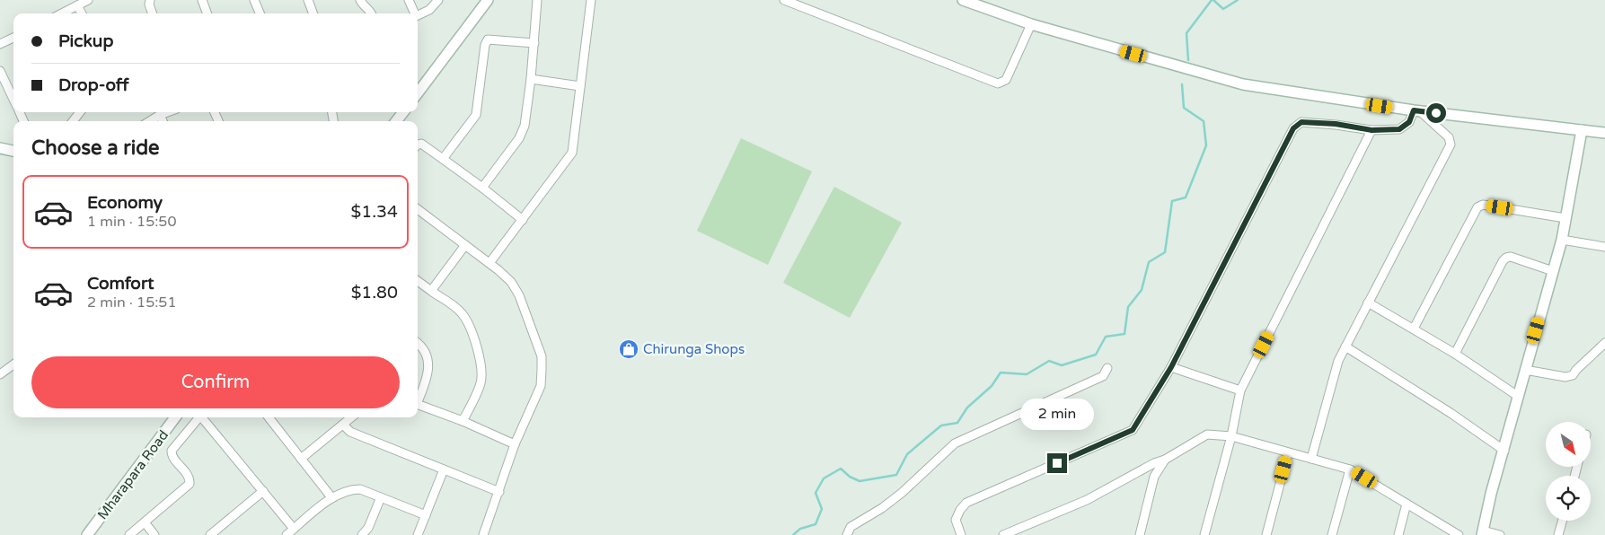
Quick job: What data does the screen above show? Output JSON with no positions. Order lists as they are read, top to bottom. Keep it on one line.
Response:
{"streets":{"main road":["Mharapara Road"]},"places":{"shop":["Chirunga Shops"]},"north":"bottom right","page":{"banner":["Pickup","Drop-off"],"heading":"Choose a ride","list":[{"name":"Economy","note":"1 min · 15:50","value":"$1.34"},{"name":"Comfort","note":"2 min · 15:51","value":"$1.80"}],"buttons":"Confirm","bubble":"2 min"}}
